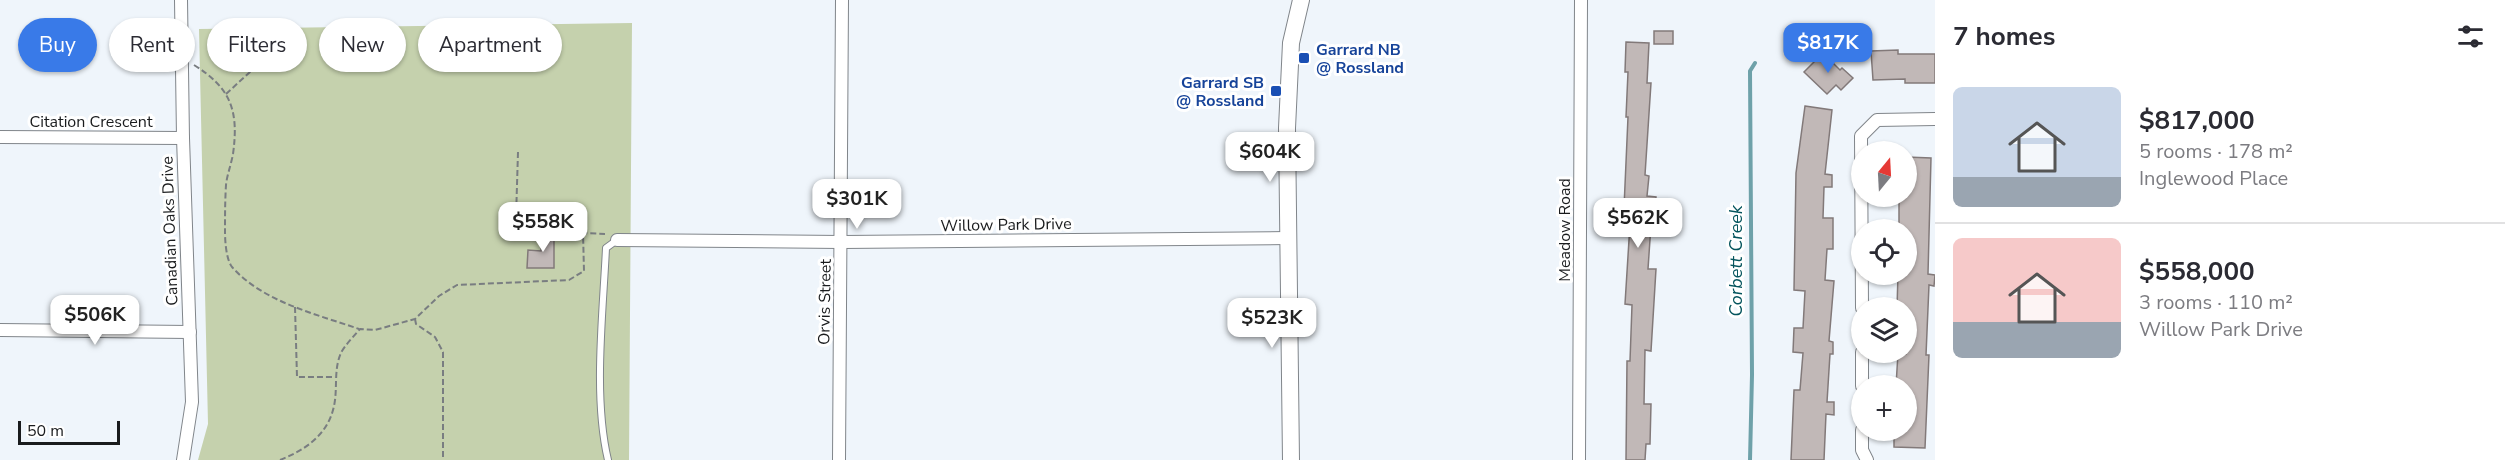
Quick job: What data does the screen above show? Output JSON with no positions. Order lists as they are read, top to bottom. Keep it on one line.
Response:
{"streets":{"street":["Citation Crescent","Willow Park Drive","Meadow Road","Canadian Oaks Drive","Orvis Street"]},"crossings":[["Citation Crescent","Canadian Oaks Drive"],["Willow Park Drive","Orvis Street"]],"water":["Corbett Creek"],"places":{"transit":["Garrard NB @ Rossland","Garrard SB @ Rossland"]},"scale_bar":"50 m","north":"top","page":{"heading":"7 homes","chip":["Buy","Rent","Filters","New","Apartment"],"price":["$817K","$604K","$301K","$562K","$558K","$506K","$523K"],"list":[{"name":"$817,000","note":"5 rooms · 178 m² · Inglewood Place"},{"name":"$558,000","note":"3 rooms · 110 m² · Willow Park Drive"}],"map_buttons":"+","scale":"50 m"}}
